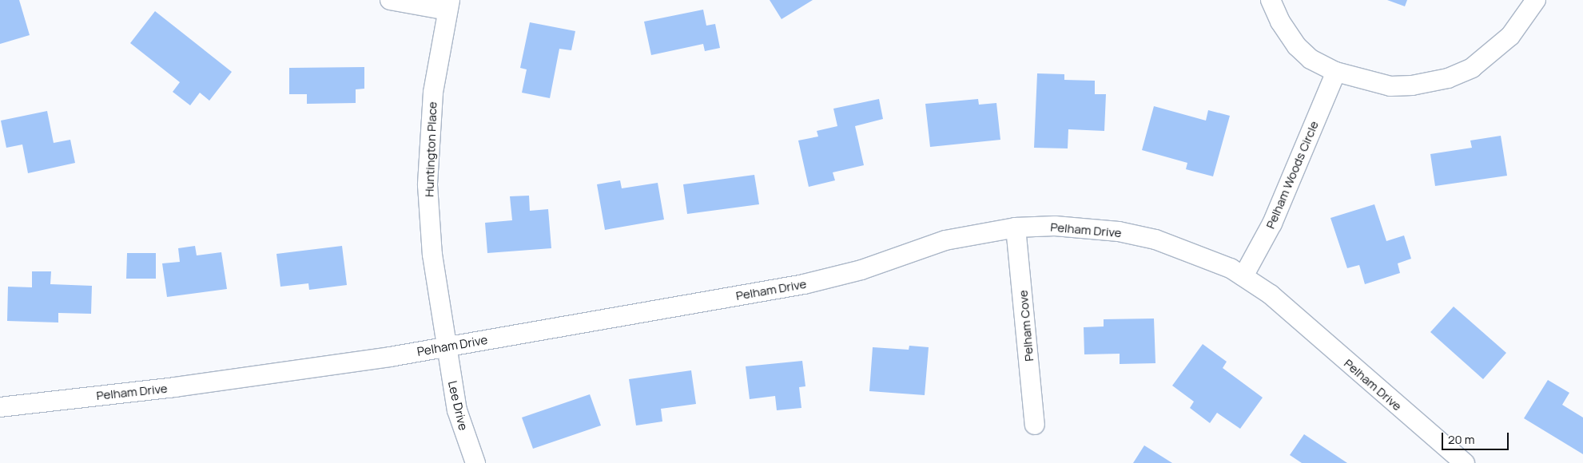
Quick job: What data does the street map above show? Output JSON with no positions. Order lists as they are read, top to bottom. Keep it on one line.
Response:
{"streets":{"street":["Huntington Place","Pelham Woods Circle","Pelham Drive","Pelham Cove","Lee Drive"]},"crossings":[["Huntington Place","Pelham Drive"],["Huntington Place","Lee Drive"],["Pelham Woods Circle","Pelham Drive"],["Pelham Drive","Pelham Cove"],["Pelham Drive","Lee Drive"]],"scale_bar":"20 m"}
